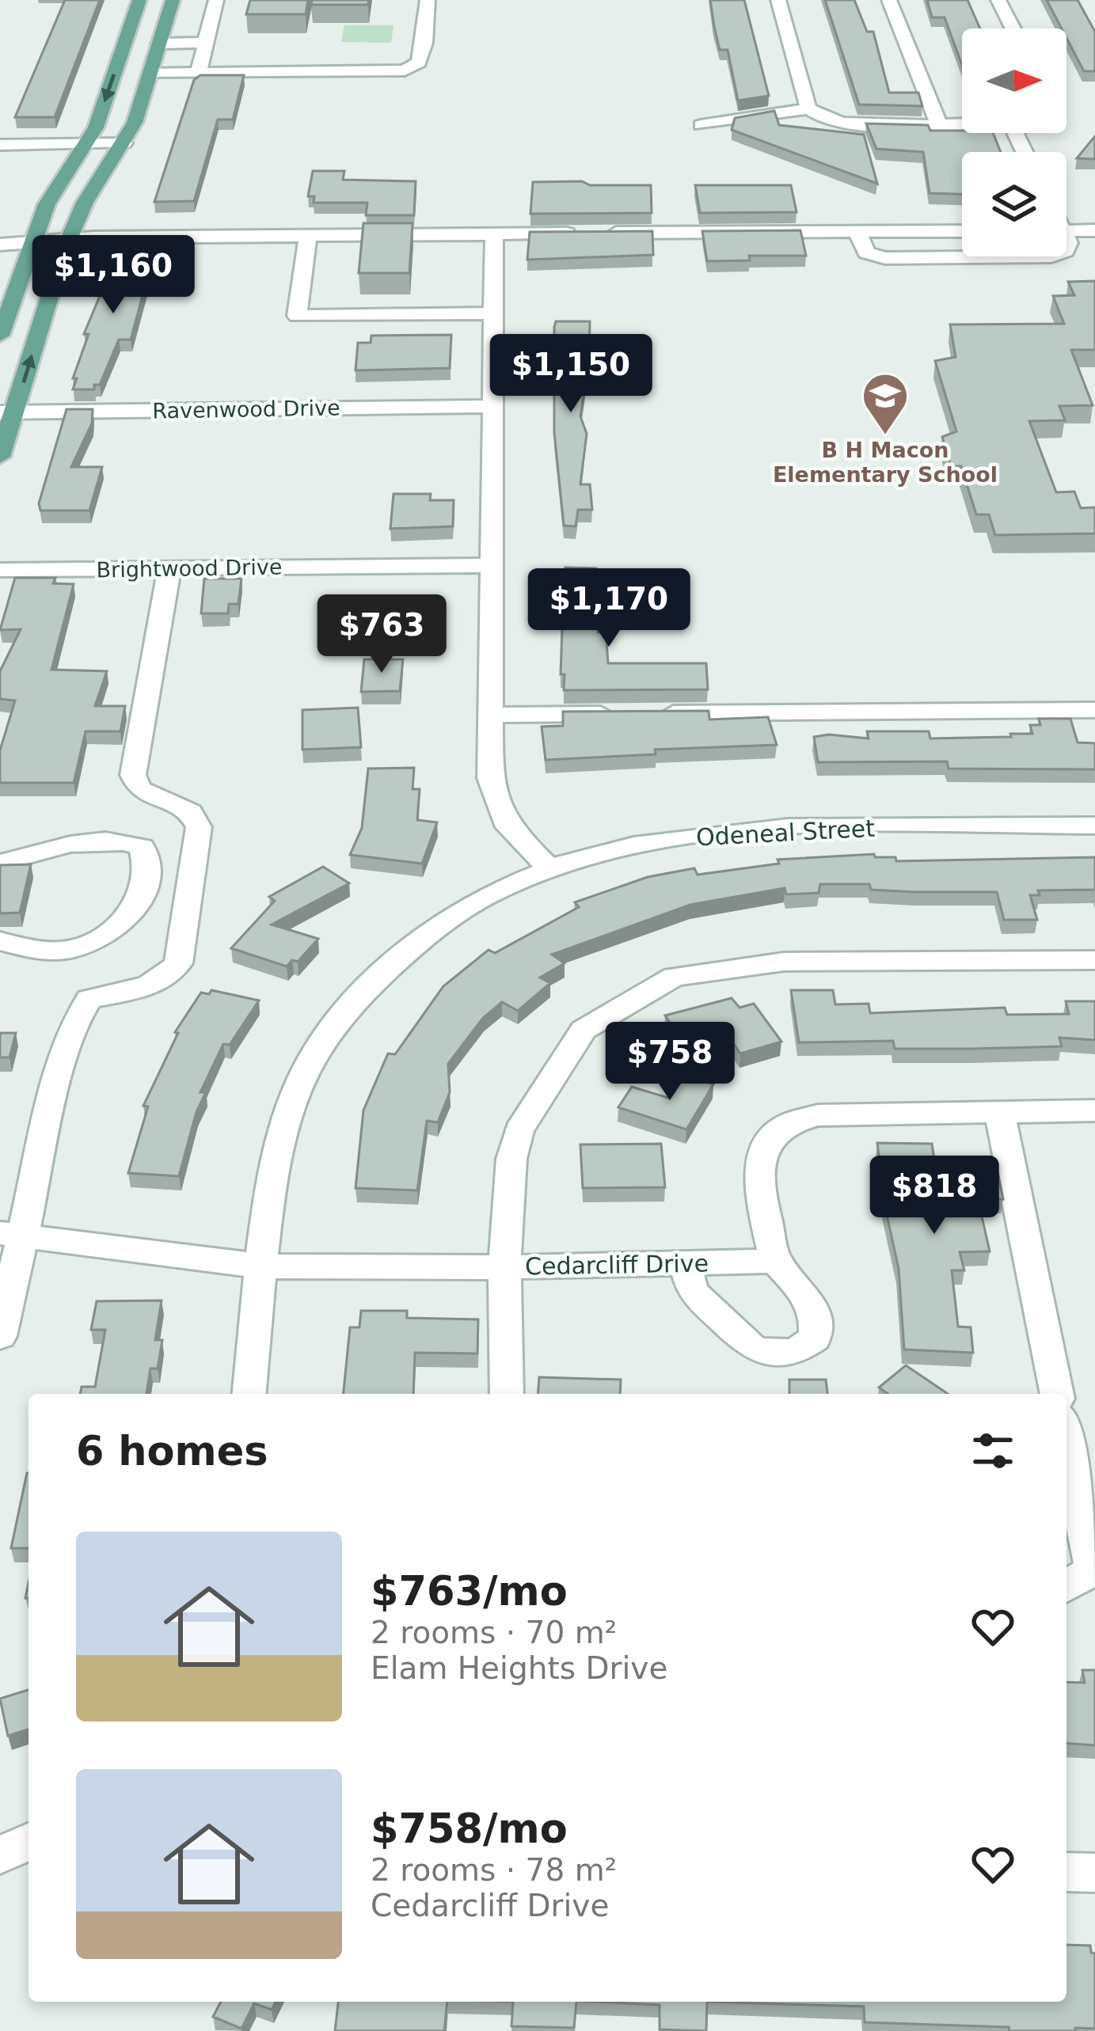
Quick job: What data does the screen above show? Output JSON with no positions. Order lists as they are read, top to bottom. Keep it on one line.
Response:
{"streets":{"street":["Ravenwood Drive","Brightwood Drive","Odeneal Street","Cedarcliff Drive"]},"crossings":[["Odeneal Street","Cedarcliff Drive"]],"places":{"school or university":["B H Macon Elementary School"]},"north":"right","page":{"price":["$1,160","$1,150","$1,170","$763","$758","$818"],"heading":"6 homes","list":[{"name":"$763/mo","note":"2 rooms · 70 m² · Elam Heights Drive"},{"name":"$758/mo","note":"2 rooms · 78 m² · Cedarcliff Drive"}]}}
